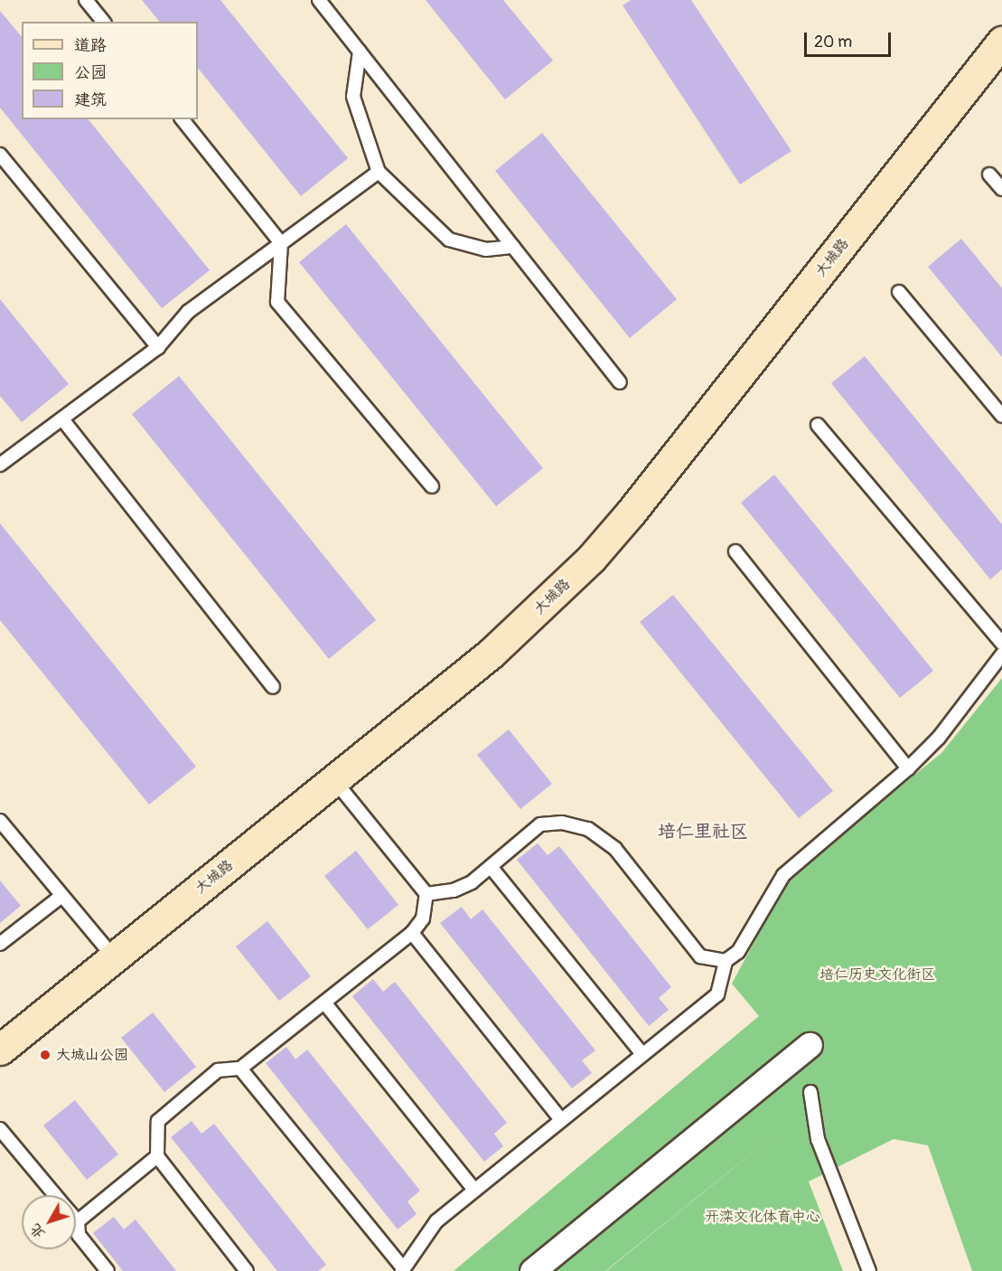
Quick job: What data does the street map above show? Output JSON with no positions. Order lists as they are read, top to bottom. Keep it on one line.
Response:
{"streets":{"street":["大城路"]},"districts":["培仁里社区"],"parks":["培仁历史文化街区","开滦文化体育中心"],"places":["大城山公园"],"legend":["道路","公园","建筑"],"scale_bar":"20 m","north":"bottom left"}
